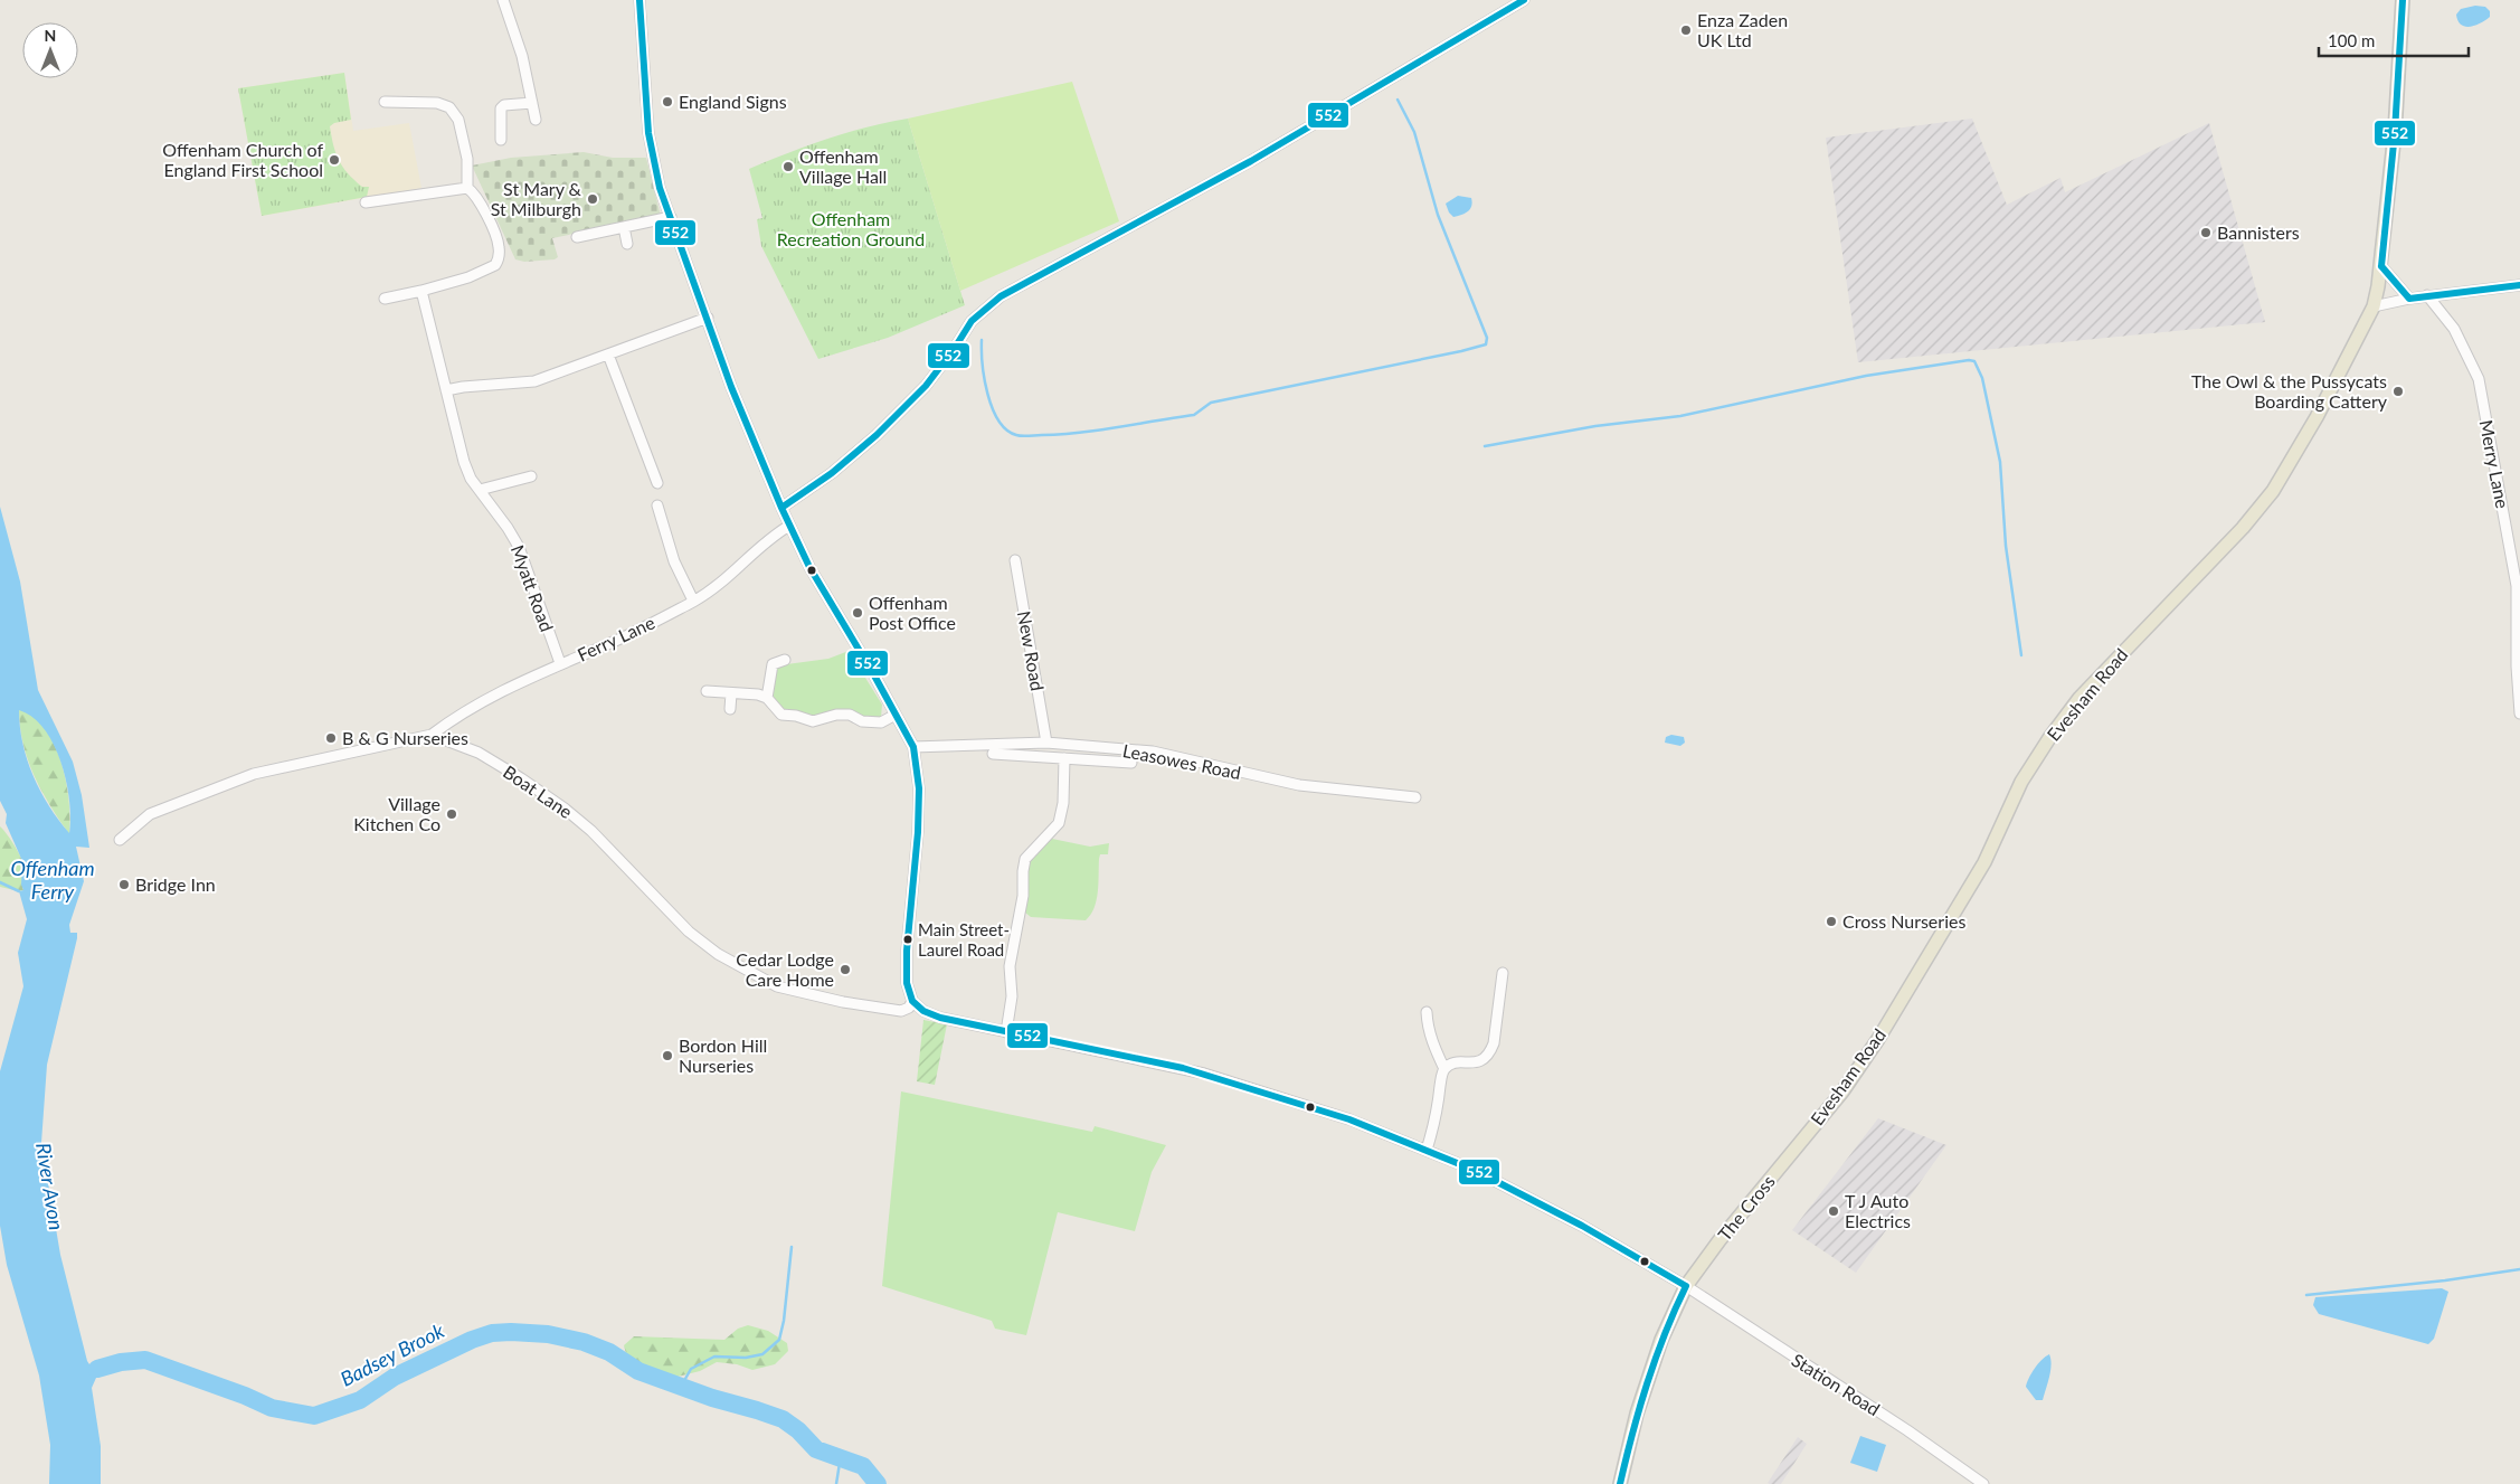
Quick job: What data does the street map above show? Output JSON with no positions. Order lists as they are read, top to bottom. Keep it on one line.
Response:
{"streets":{"main road":["Evesham Road","The Cross"],"street":["Merry Lane","Myatt Road","Ferry Lane","New Road","Leasowes Road","Boat Lane","Station Road"]},"crossings":[["Myatt Road","Ferry Lane"],["Ferry Lane","Boat Lane"],["New Road","Leasowes Road"],["Evesham Road","The Cross"],["Boat Lane","Station Road"],["The Cross","Station Road"]],"water":["Offenham Ferry","River Avon","Badsey Brook"],"parks":["Offenham Recreation Ground"],"places":["Enza Zaden UK Ltd","England Signs","Offenham Church of England First School","Offenham Village Hall","St Mary & St Milburgh","Bannisters","The Owl & the Pussycats Boarding Cattery","Offenham Post Office","B & G Nurseries","Village Kitchen Co","Bridge Inn","Cross Nurseries","Main Street- Laurel Road","Cedar Lodge Care Home","Bordon Hill Nurseries","T J Auto Electrics"],"lines":["transit line 552"],"scale_bar":"100 m","north":"top"}
